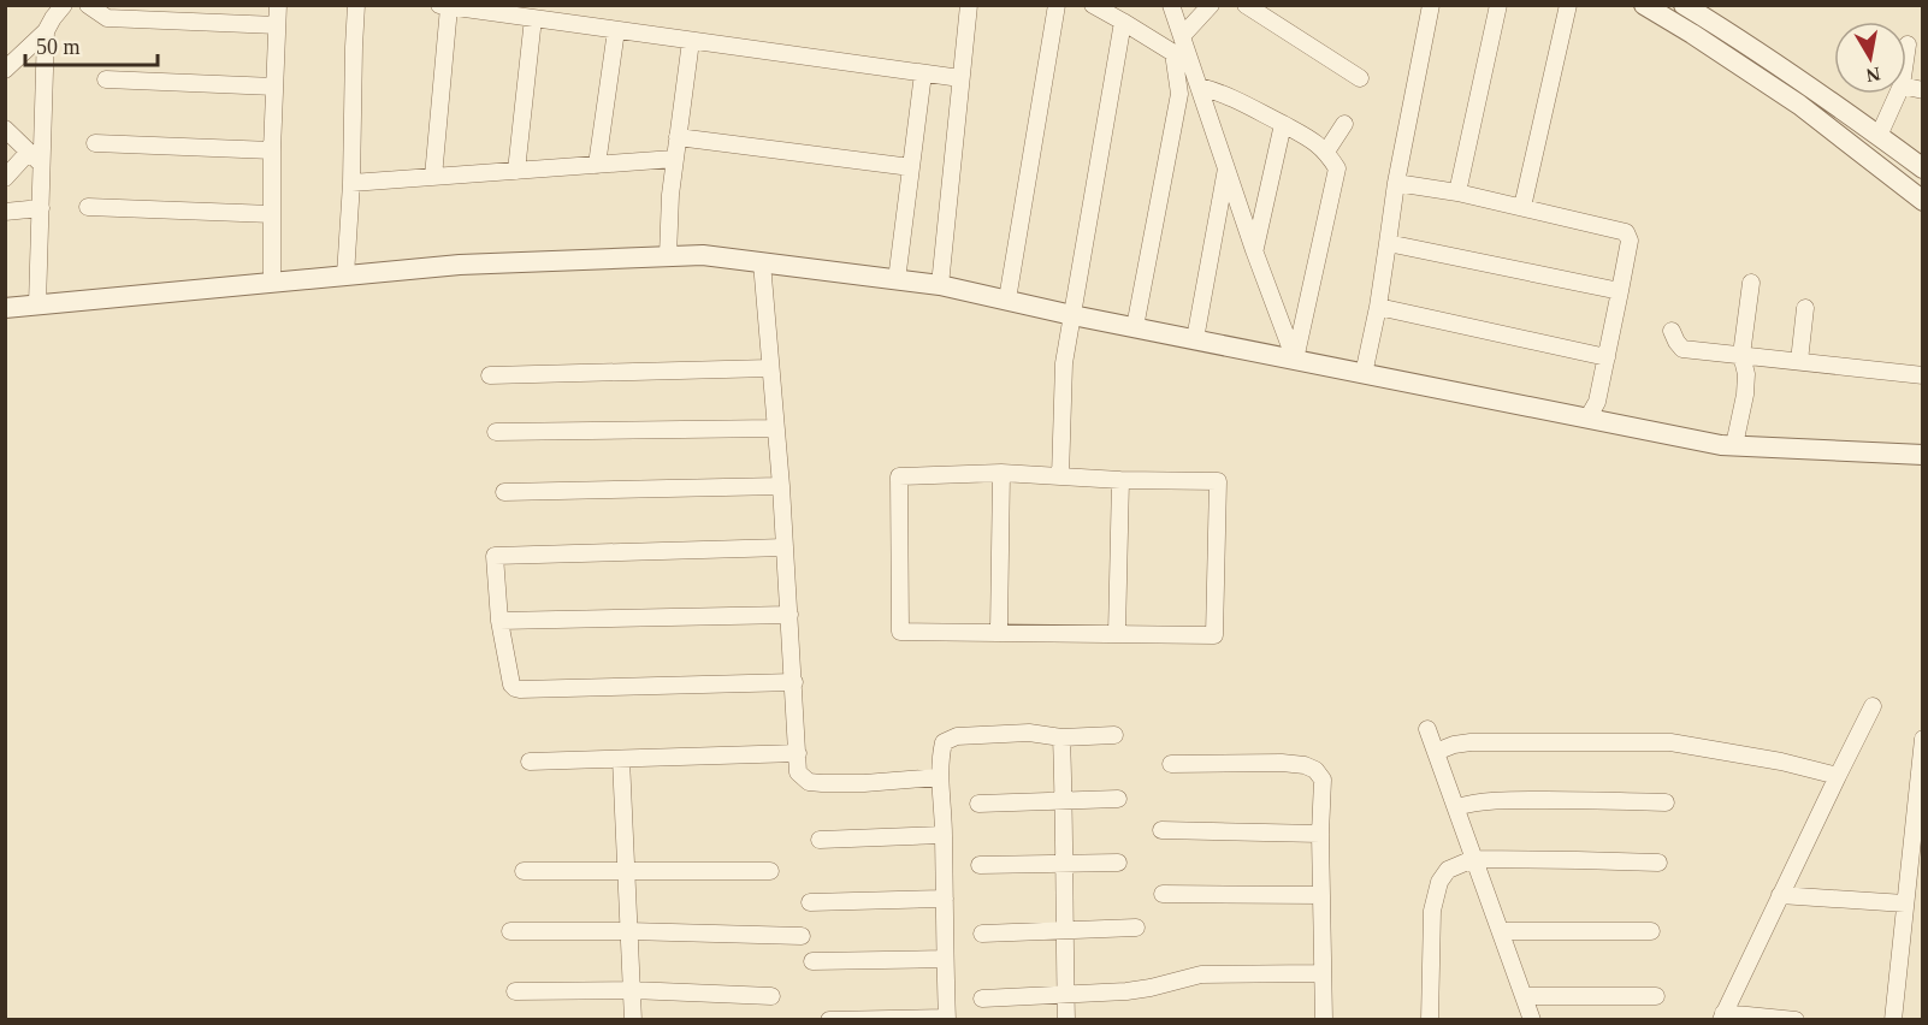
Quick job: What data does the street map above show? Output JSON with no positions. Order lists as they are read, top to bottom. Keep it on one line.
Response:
{"scale_bar":"50 m","north":"bottom"}
